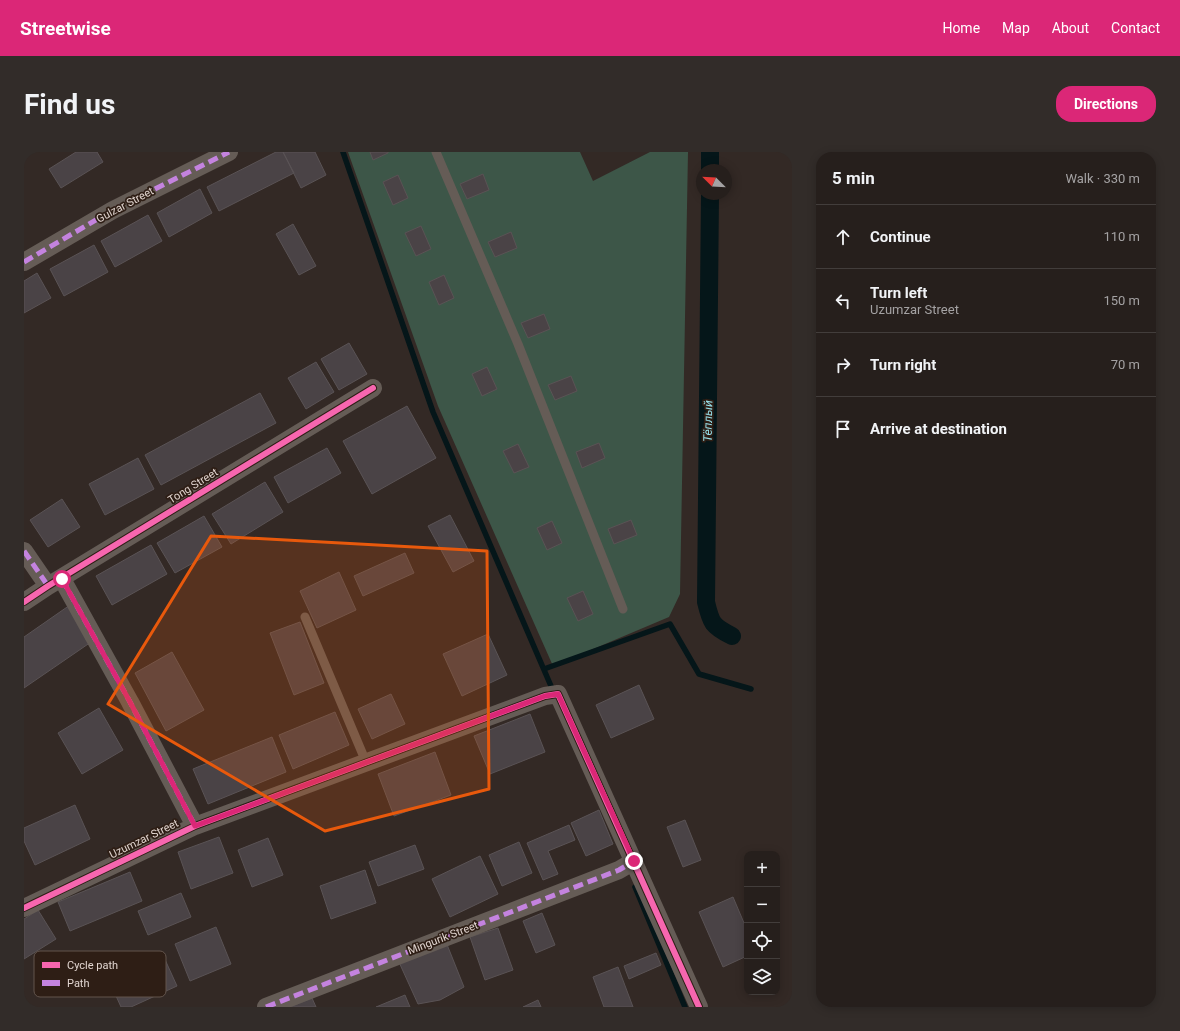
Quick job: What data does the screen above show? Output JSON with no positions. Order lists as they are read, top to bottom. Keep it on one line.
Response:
{"streets":{"street":["Gulzar Street","Tong Street","Uzumzar Street","Mingurik Street"]},"crossings":[["Uzumzar Street","Mingurik Street"]],"water":["Тёплый"],"legend":["Cycle path","Path"],"north":"top left","page":{"header":"Streetwise","nav":["Home","Map","About","Contact"],"buttons":"Directions","title":"Find us","heading":["5 min","Walk · 330 m"],"list":[["Continue","110 m"],["Turn left","Uzumzar Street","150 m"],["Turn right","70 m"],"Arrive at destination"],"map_buttons":["+","−"]}}
